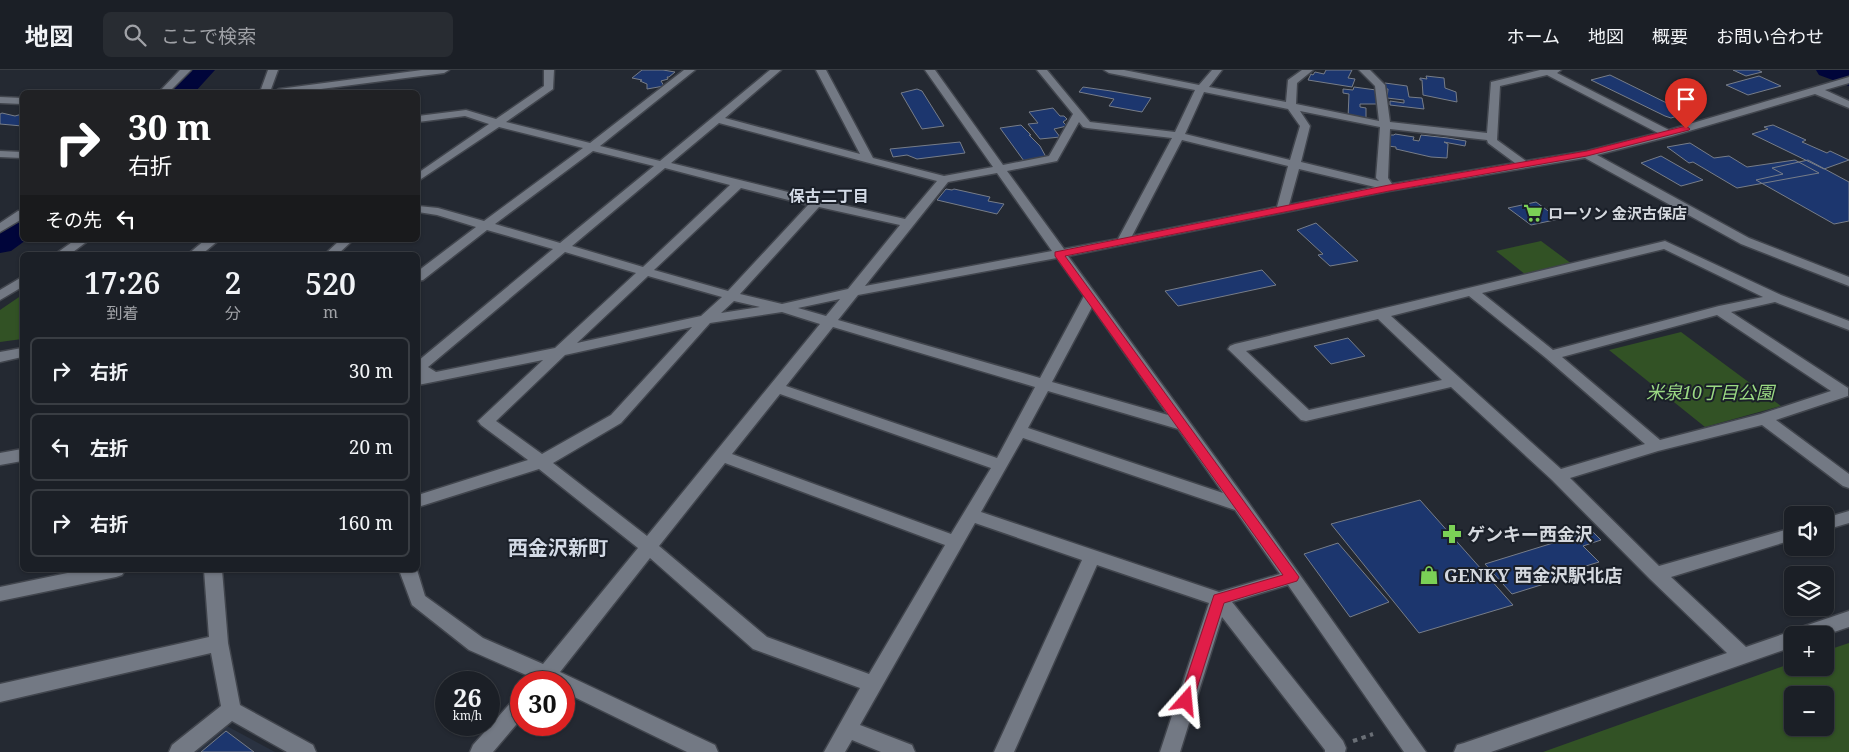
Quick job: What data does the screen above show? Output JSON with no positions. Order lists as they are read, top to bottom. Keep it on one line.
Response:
{"districts":["保古二丁目","西金沢新町"],"parks":["米泉10丁目公園"],"places":{"supermarket":["ローソン 金沢古保店"],"pharmacy":["ゲンキー西金沢"],"shop":["GENKY 西金沢駅北店"]},"page":{"header":"地図","search":"ここで検索","nav":["ホーム","地図","概要","お問い合わせ"],"turn":["30 m","右折"],"then":"その先","eta":["17:26","到着","2","分","520","m"],"list":[{"name":"右折","value":"30 m"},{"name":"左折","value":"20 m"},{"name":"右折","value":"160 m"}],"map_buttons":["+","−"],"speed":"26 km/h","limit":"30"}}
